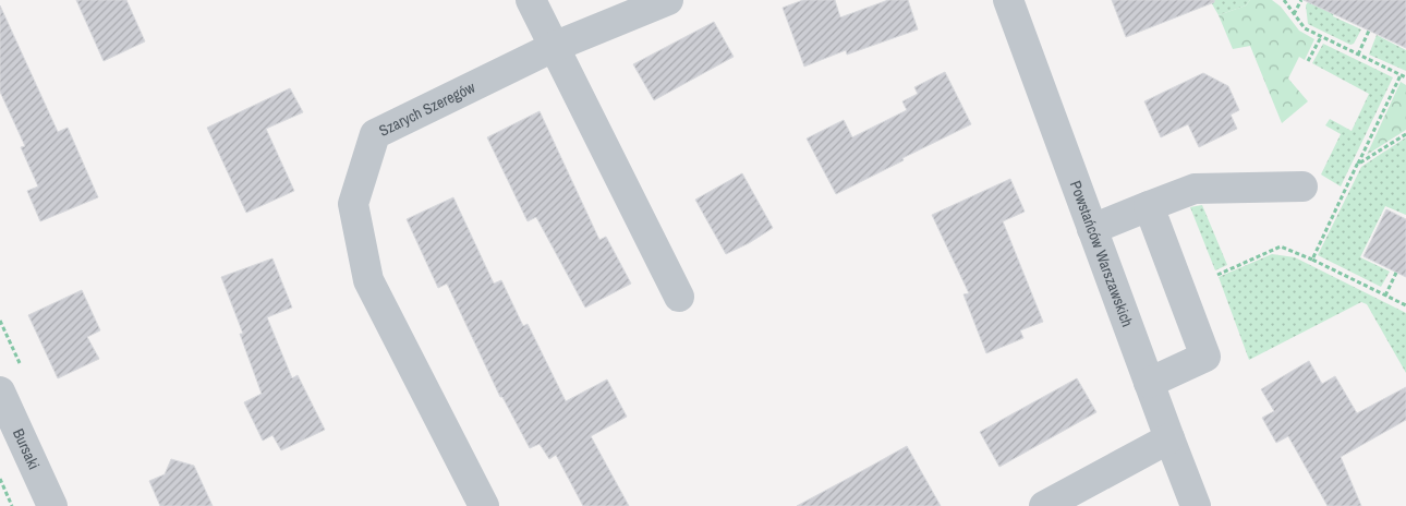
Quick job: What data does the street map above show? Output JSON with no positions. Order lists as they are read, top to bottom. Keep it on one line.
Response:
{"streets":{"street":["Szarych Szeregów","Powstańców Warszawskich","Bursaki"]}}
